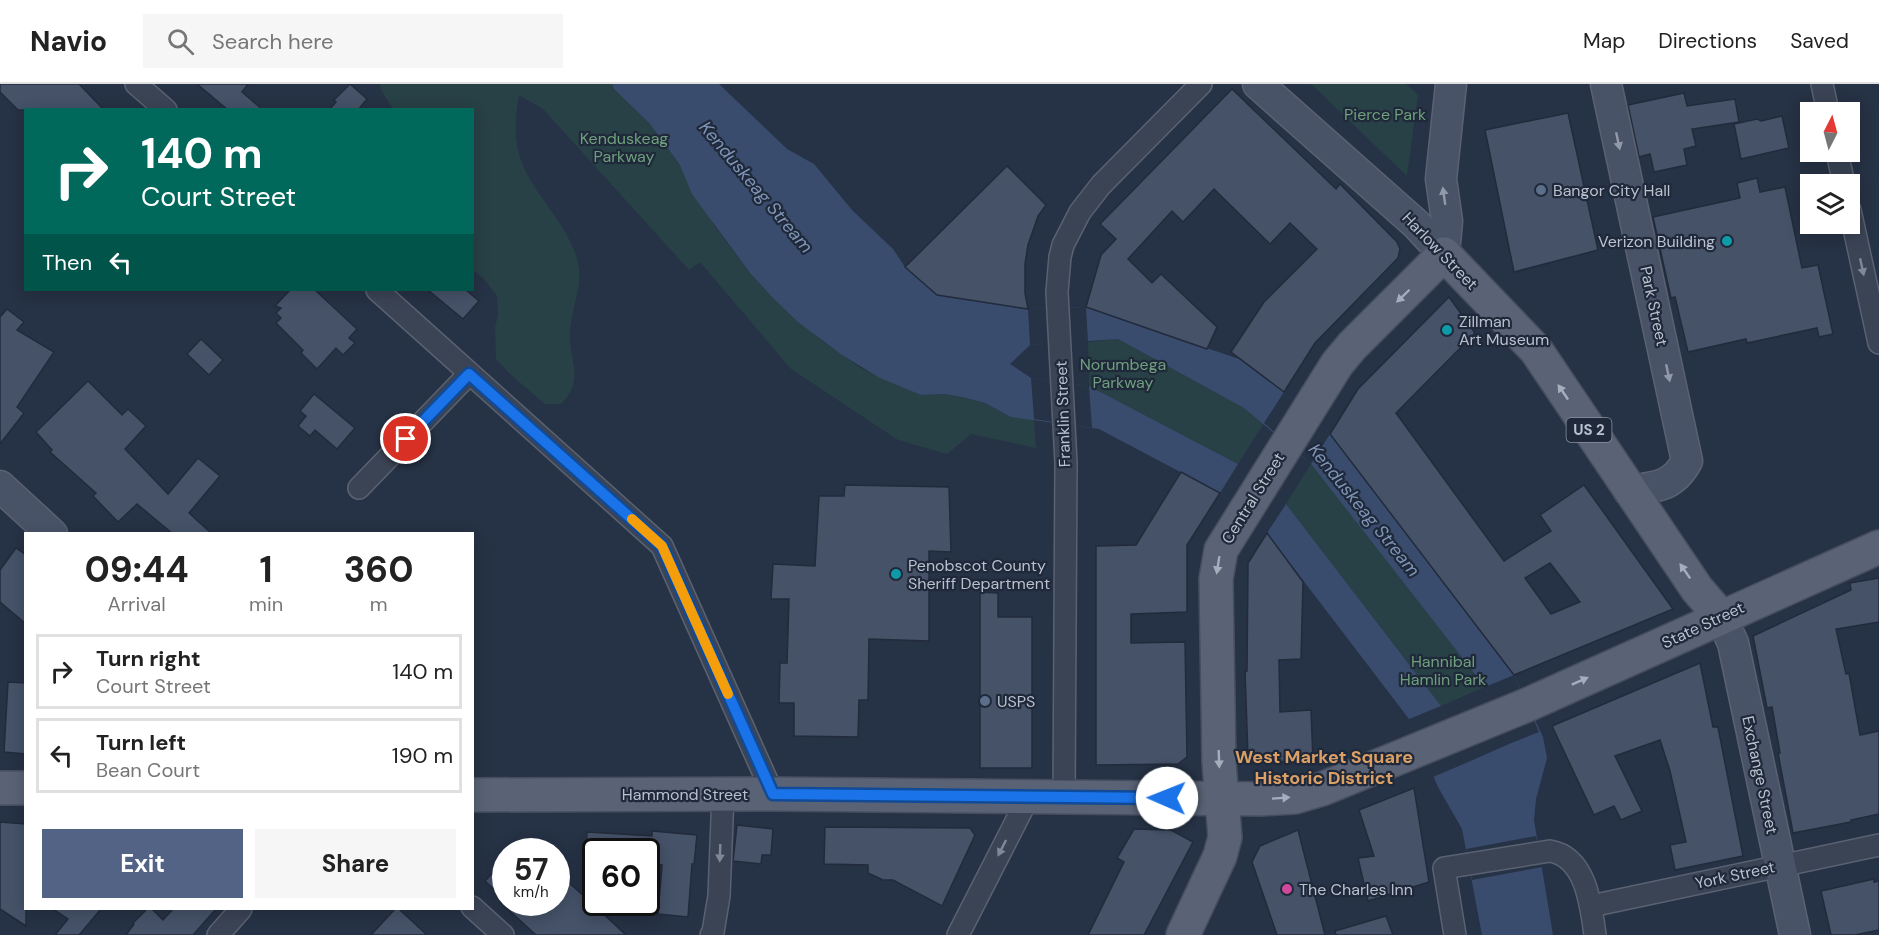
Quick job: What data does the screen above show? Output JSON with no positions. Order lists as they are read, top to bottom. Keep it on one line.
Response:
{"streets":{"main road":["Harlow Street","US 2","Central Street","State Street","Hammond Street"],"street":["Park Street","Franklin Street","Exchange Street","York Street"]},"crossings":[["Harlow Street","Park Street"],["Harlow Street","Central Street"],["Harlow Street","State Street"],["Harlow Street","Exchange Street"],["Franklin Street","Hammond Street"],["Central Street","Hammond Street"],["State Street","Exchange Street"],["State Street","Hammond Street"],["Exchange Street","York Street"]],"one_way":["Harlow Street","Central Street","State Street"],"districts":["West Market Square Historic District"],"water":["Kenduskeag Stream"],"parks":["Pierce Park","Kenduskeag Parkway","Norumbega Parkway","Hannibal Hamlin Park"],"places":["Bangor City Hall","Verizon Building","Zillman Art Museum","Penobscot County Sheriff Department","USPS","The Charles Inn"],"north":"top","page":{"header":"Navio","search":"Search here","nav":["Map","Directions","Saved"],"turn":["140 m","Court Street"],"then":"Then","eta":["09:44","Arrival","1","min","360","m"],"list":[{"name":"Turn right","note":"Court Street","value":"140 m"},{"name":"Turn left","note":"Bean Court","value":"190 m"}],"buttons":["Exit","Share"],"speed":"57 km/h","limit":"60"}}
